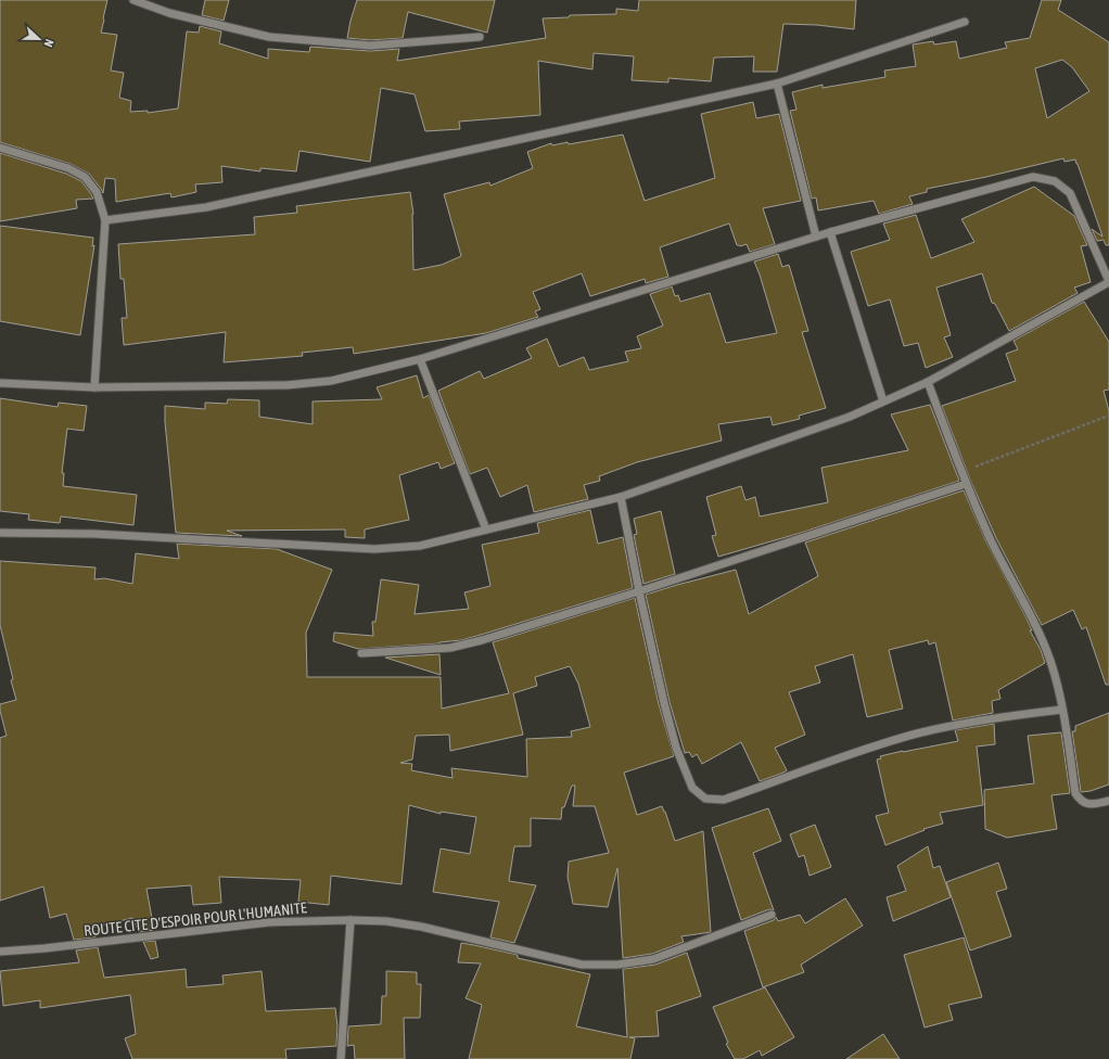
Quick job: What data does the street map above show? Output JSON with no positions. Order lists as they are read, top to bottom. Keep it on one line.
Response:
{"streets":{"street":["ROUTE CITE D'ESPOIR POUR L'HUMANITE"]},"north":"right"}
